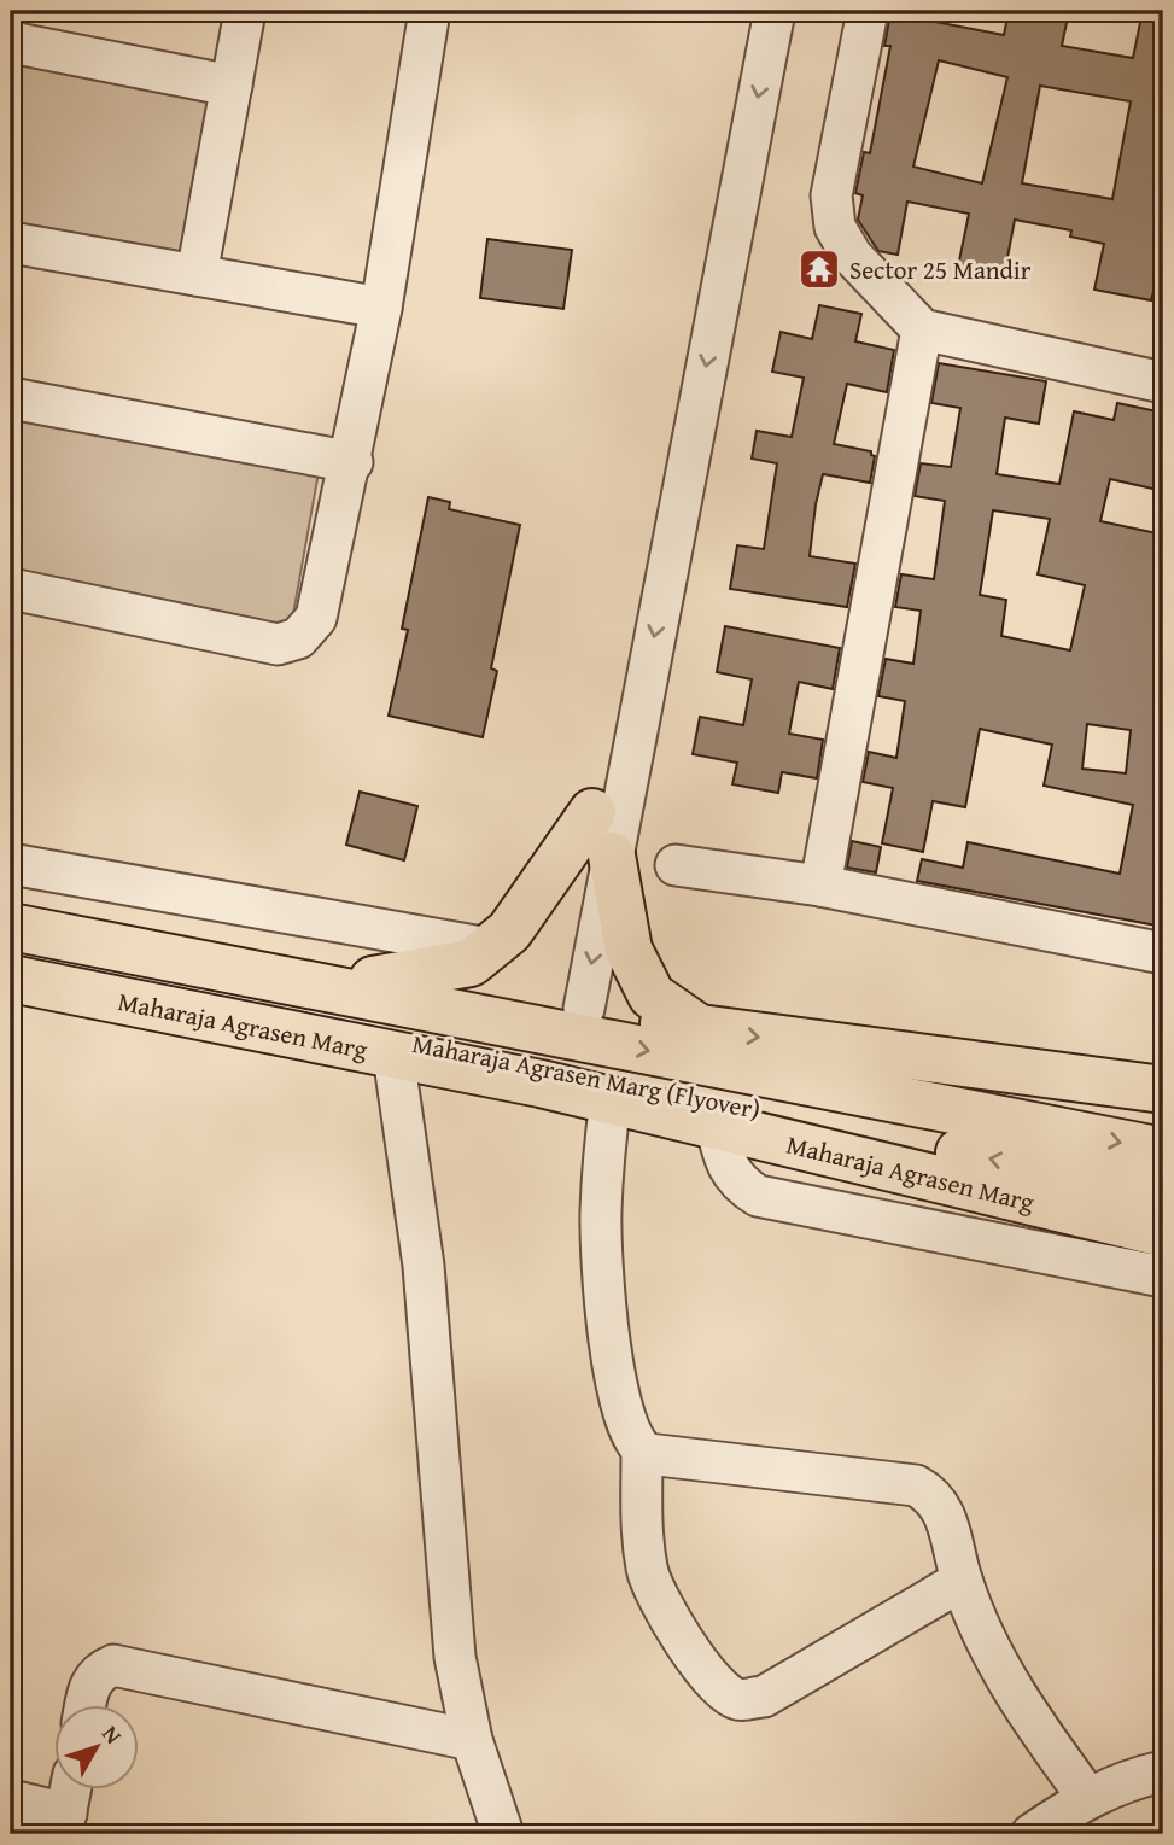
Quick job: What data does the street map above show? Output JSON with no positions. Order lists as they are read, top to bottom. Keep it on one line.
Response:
{"streets":{"main road":["Maharaja Agrasen Marg","Maharaja Agrasen Marg (Flyover)"]},"places":{"temple":["Sector 25 Mandir"]},"north":"top right"}
